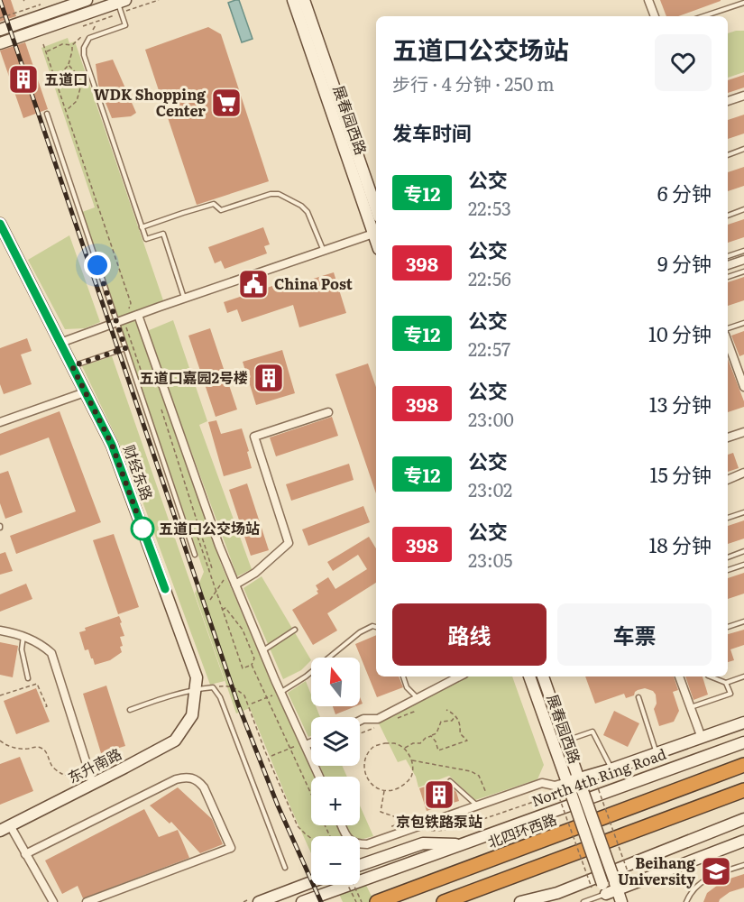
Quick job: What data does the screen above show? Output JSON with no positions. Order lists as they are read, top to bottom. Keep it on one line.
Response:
{"streets":{"highway":["北四环西路"],"street":["展春园西路","财经东路","东升南路","North 4th Ring Road"]},"crossings":[["财经东路","东升南路"]],"places":{"building":["五道口","五道口嘉园2号楼","京包铁路泵站"],"supermarket":["WDK Shopping Center"],"public building":["China Post"],"other":["五道口公交场站"],"school or university":["Beihang University"]},"lines":["bus line 专12"],"north":"top","page":{"heading":[["五道口公交场站","步行 · 4 分钟 · 250 m"],"发车时间"],"list":[{"mark":"专12","name":"公交","note":"22:53","value":"6 分钟"},{"mark":"398","name":"公交","note":"22:56","value":"9 分钟"},{"mark":"专12","name":"公交","note":"22:57","value":"10 分钟"},{"mark":"398","name":"公交","note":"23:00","value":"13 分钟"},{"mark":"专12","name":"公交","note":"23:02","value":"15 分钟"},{"mark":"398","name":"公交","note":"23:05","value":"18 分钟"}],"buttons":["路线","车票"],"map_buttons":["+","−"]}}
